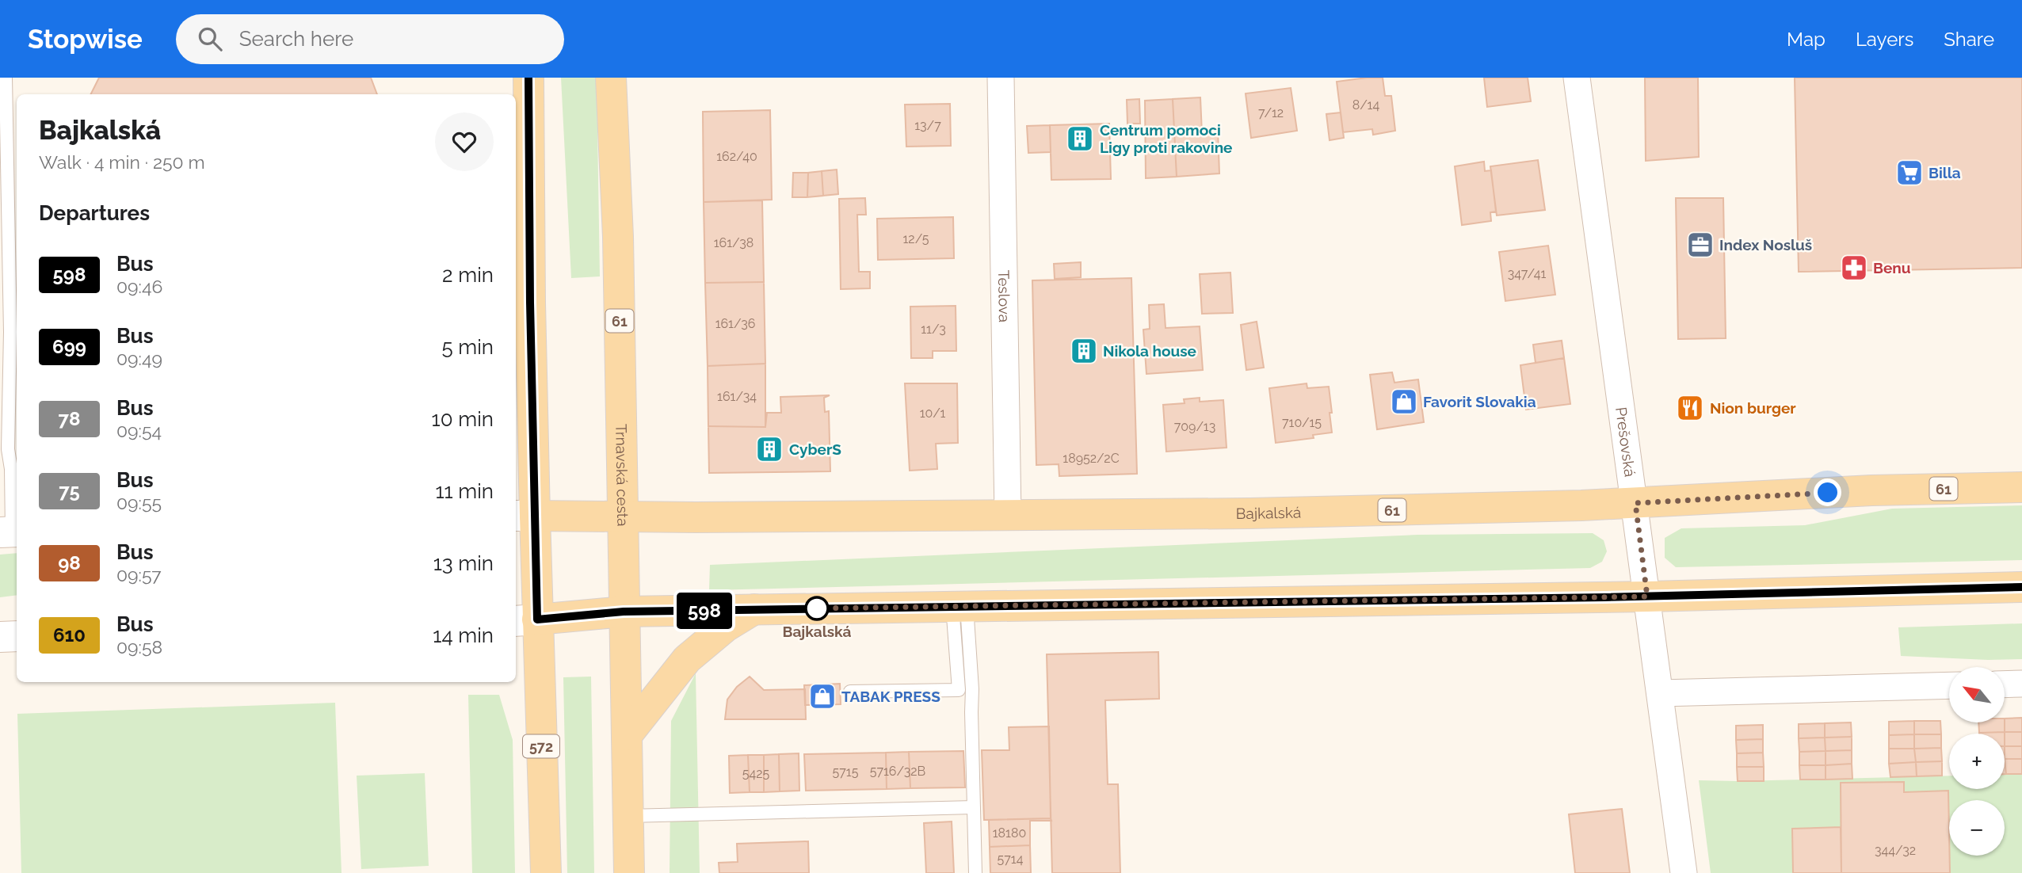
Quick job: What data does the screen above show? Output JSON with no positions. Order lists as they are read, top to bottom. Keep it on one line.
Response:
{"streets":{"main road":["61","Trnavská cesta","Bajkalská","572"],"street":["Teslova","Prešovská"]},"crossings":[["Teslova","Bajkalská"],["Prešovská","Bajkalská"],["Trnavská cesta","Bajkalská"]],"places":{"building":["Centrum pomoci Ligy proti rakovine","Nikola house","CyberS"],"supermarket":["Billa"],"office":["Index Nosluš"],"pharmacy":["Benu"],"shop":["Favorit Slovakia","TABAK PRESS"],"restaurant":["Nion burger"],"other":["Bajkalská"]},"lines":["bus line 598"],"house_numbers":["8/14","7/12","13/7","162/40","12/5","161/38","347/41","161/36","11/3","161/34","10/1","710/15","709/13","18952/2C","5716/32B","5715","5425","18180","344/32","5714"],"north":"top left","page":{"header":"Stopwise","search":"Search here","nav":["Map","Layers","Share"],"on_map":"598","heading":[["Bajkalská","Walk · 4 min · 250 m"],"Departures"],"list":[{"mark":"598","name":"Bus","note":"09:46","value":"2 min"},{"mark":"699","name":"Bus","note":"09:49","value":"5 min"},{"mark":"78","name":"Bus","note":"09:54","value":"10 min"},{"mark":"75","name":"Bus","note":"09:55","value":"11 min"},{"mark":"98","name":"Bus","note":"09:57","value":"13 min"},{"mark":"610","name":"Bus","note":"09:58","value":"14 min"}],"map_buttons":["+","−"]}}
